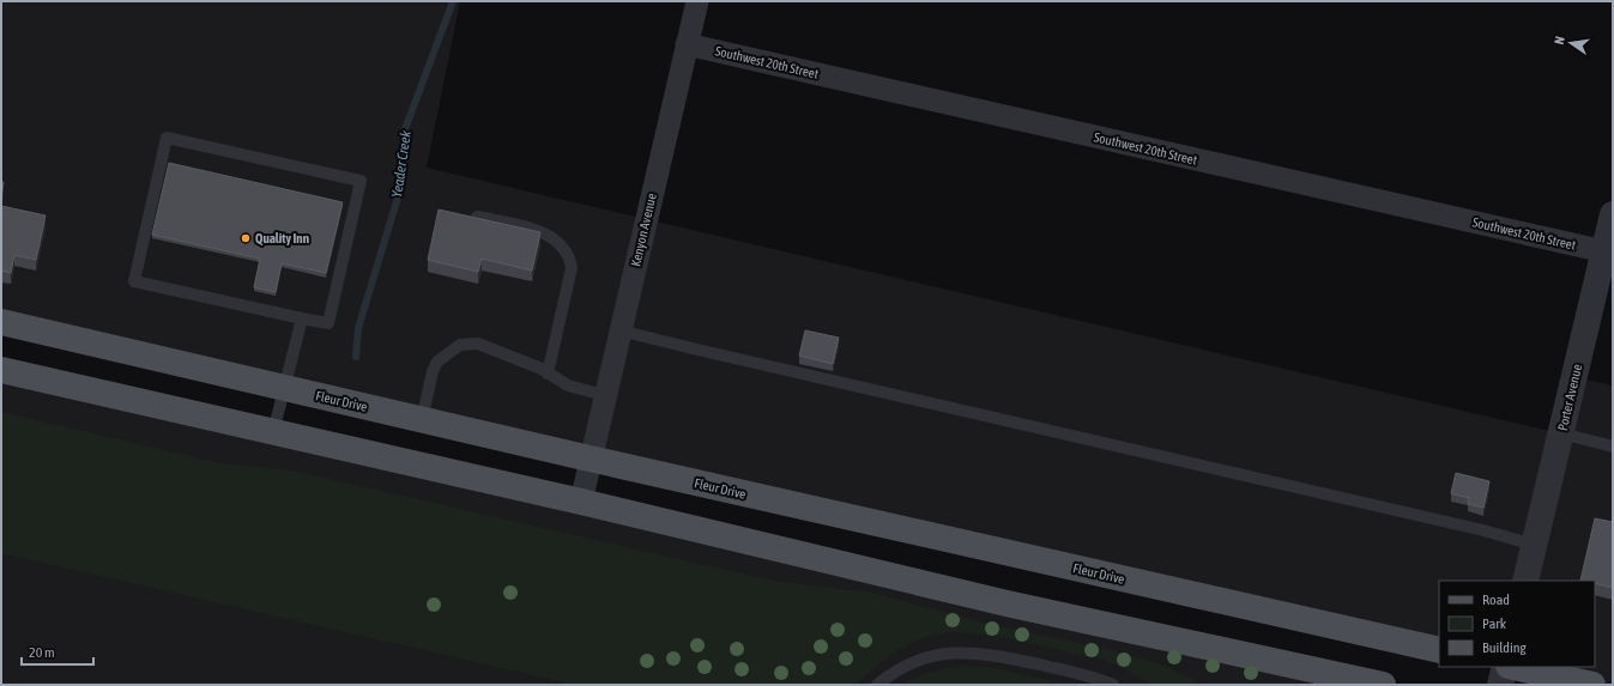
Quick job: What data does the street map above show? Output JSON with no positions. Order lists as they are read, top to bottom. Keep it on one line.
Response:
{"streets":{"main road":["Fleur Drive"],"street":["Southwest 20th Street","Kenyon Avenue","Porter Avenue"]},"crossings":[["Southwest 20th Street","Kenyon Avenue"],["Southwest 20th Street","Porter Avenue"],["Kenyon Avenue","Fleur Drive"]],"water":["Yeader Creek"],"places":["Quality Inn"],"legend":["Road","Park","Building"],"scale_bar":"20 m","north":"left"}
